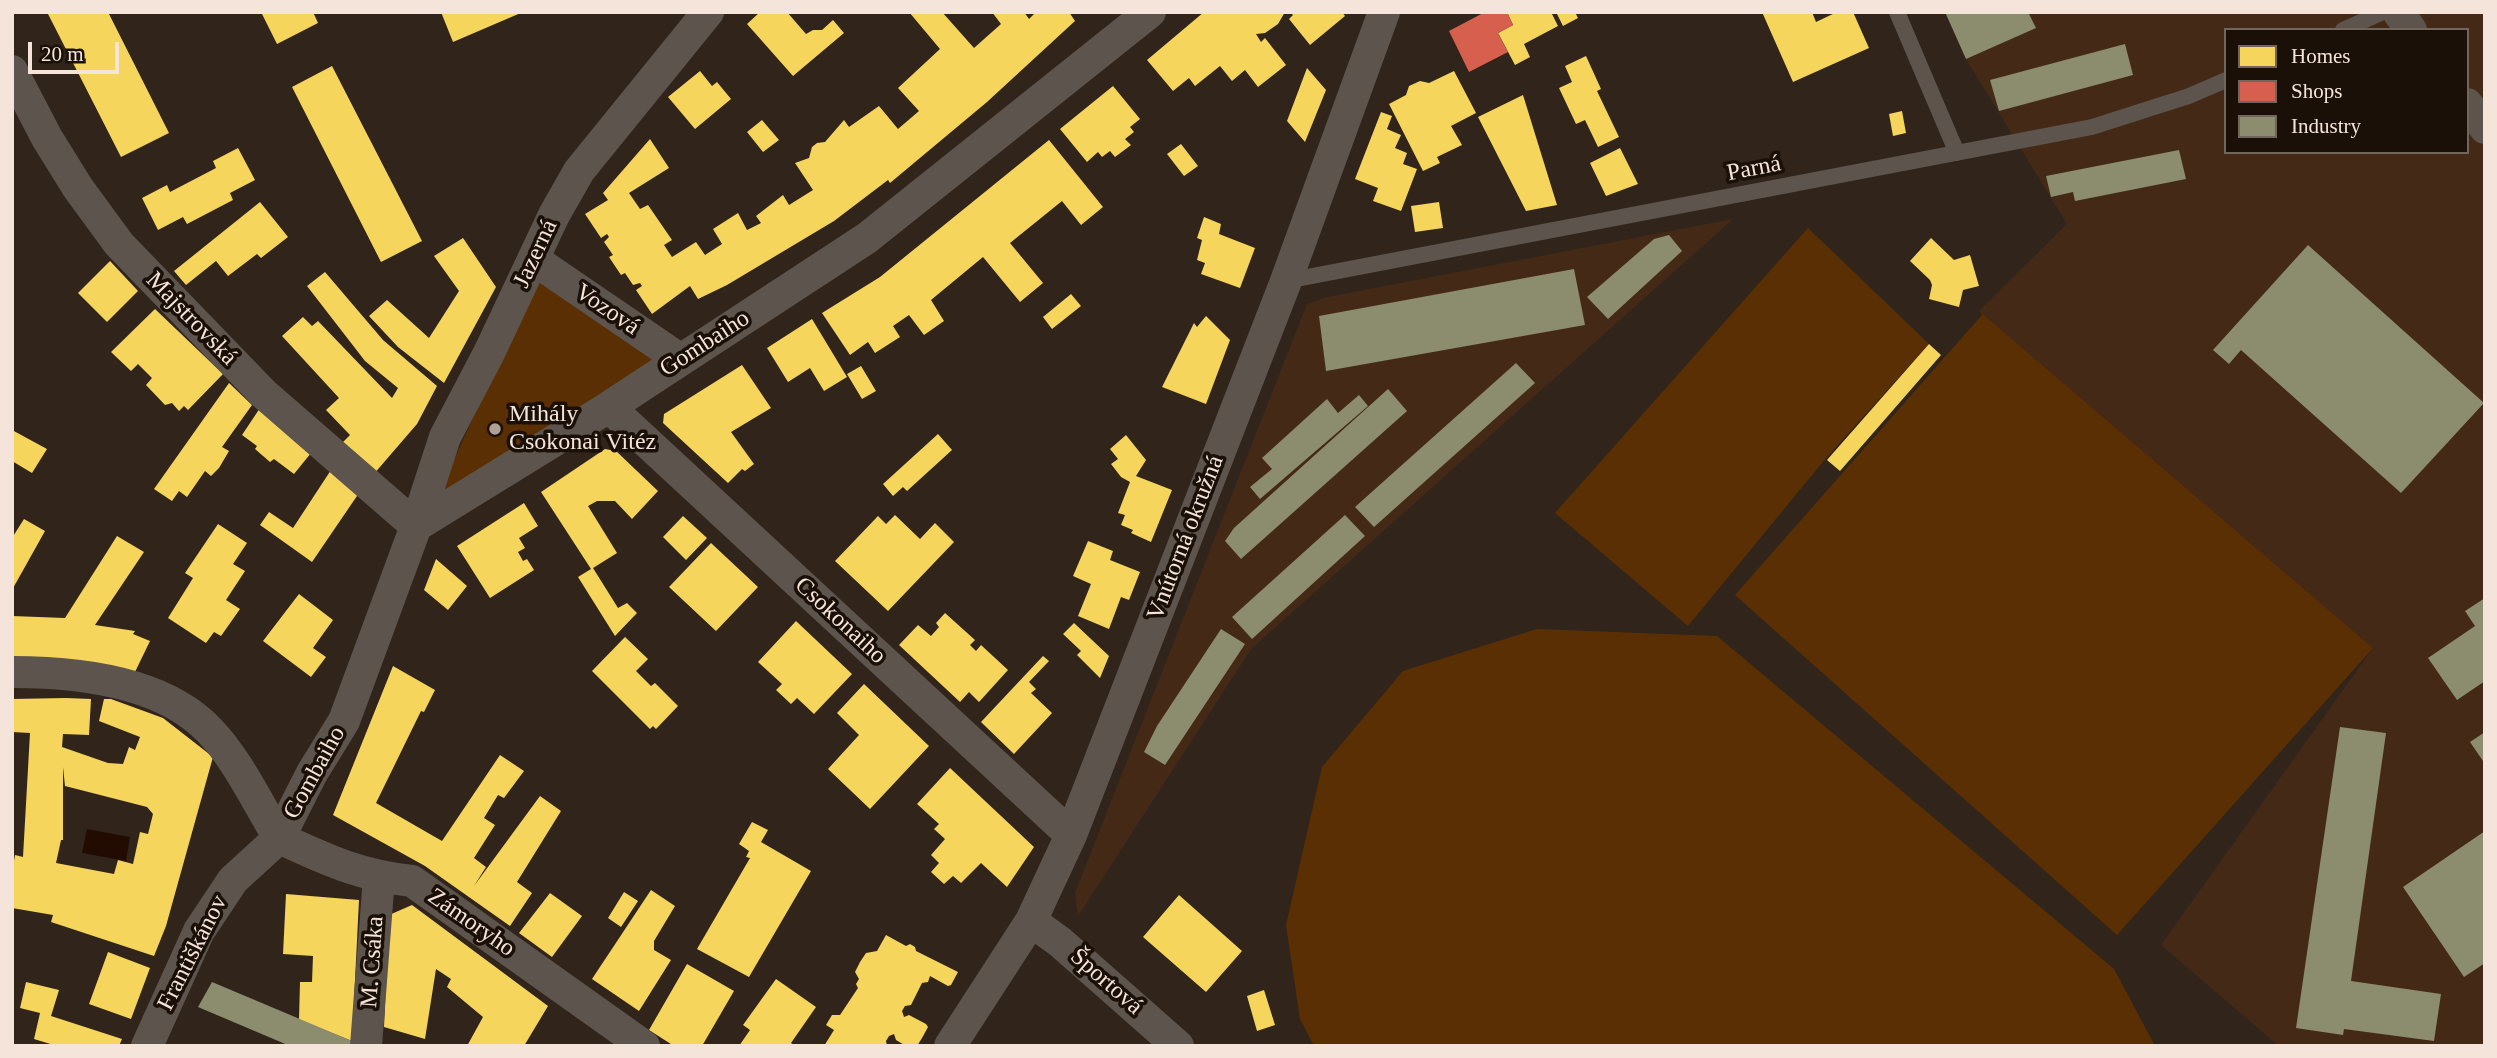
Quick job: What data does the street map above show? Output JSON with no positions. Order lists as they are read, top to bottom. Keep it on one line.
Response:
{"streets":{"street":["Jazerná","Vozová","Majstrovská","Gombaiho","Vnútorná okružná","Csokonaiho","Zámoryho","Františkánov","M. Csáka","Športová"],"lane":["Parná"]},"crossings":[["Parná","Vnútorná okružná"],["Jazerná","Vozová"],["Jazerná","Majstrovská"],["Jazerná","Gombaiho"],["Vozová","Gombaiho"],["Majstrovská","Gombaiho"],["Gombaiho","Csokonaiho"],["Gombaiho","Zámoryho"],["Gombaiho","Františkánov"],["Vnútorná okružná","Csokonaiho"],["Vnútorná okružná","Športová"],["Zámoryho","Františkánov"],["Zámoryho","M. Csáka"]],"places":["Mihály Csokonai Vitéz"],"legend":["Homes","Shops","Industry"],"scale_bar":"20 m"}
